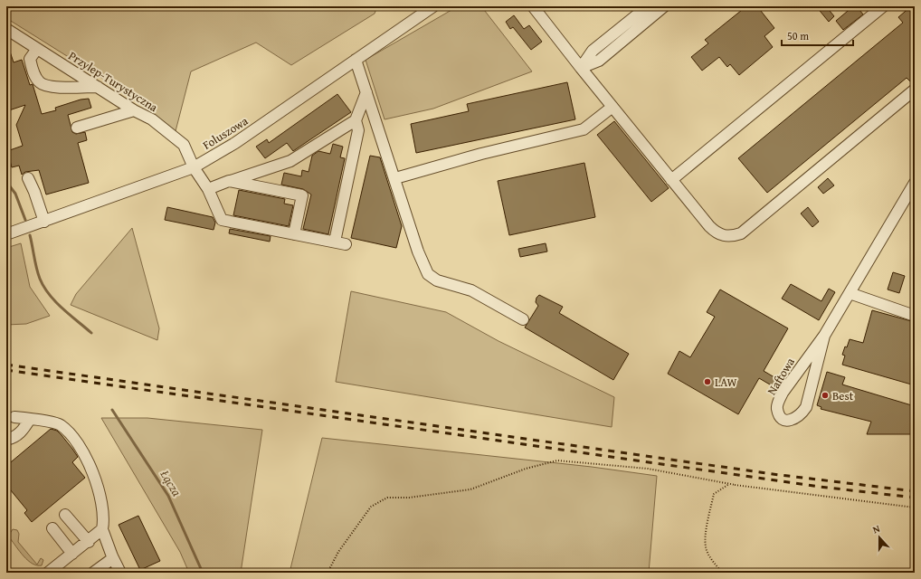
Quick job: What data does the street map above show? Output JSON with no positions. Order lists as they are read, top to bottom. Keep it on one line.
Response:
{"streets":{"street":["Przylep-Turystyczna","Foluszowa","Naftowa"]},"crossings":[["Przylep-Turystyczna","Foluszowa"]],"water":["Łącza"],"places":["LAW","Best"],"scale_bar":"50 m","north":"top"}
